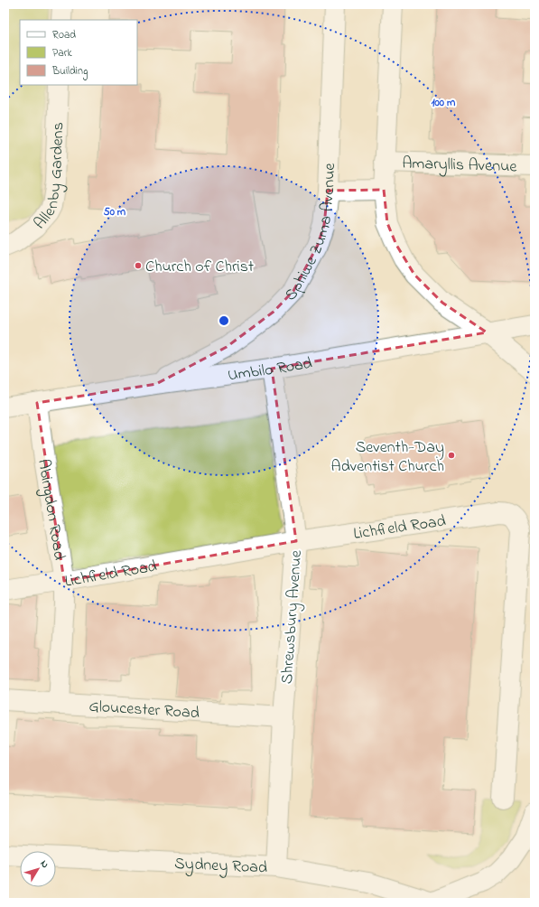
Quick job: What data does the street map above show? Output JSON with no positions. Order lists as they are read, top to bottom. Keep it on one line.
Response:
{"streets":{"street":["Amaryllis Avenue","Allenby Gardens","Sphiwe Zuma Avenue","Umbilo Road","Abingdon Road","Lichfield Road","Shrewsbury Avenue","Gloucester Road","Sydney Road"]},"crossings":[["Sphiwe Zuma Avenue","Umbilo Road"],["Umbilo Road","Abingdon Road"],["Umbilo Road","Shrewsbury Avenue"],["Abingdon Road","Lichfield Road"],["Abingdon Road","Gloucester Road"],["Lichfield Road","Shrewsbury Avenue"],["Shrewsbury Avenue","Gloucester Road"],["Shrewsbury Avenue","Sydney Road"]],"places":["Church of Christ","Seventh-Day Adventist Church"],"legend":["Road","Park","Building"],"north":"top right","rings":["100 m","50 m"]}
